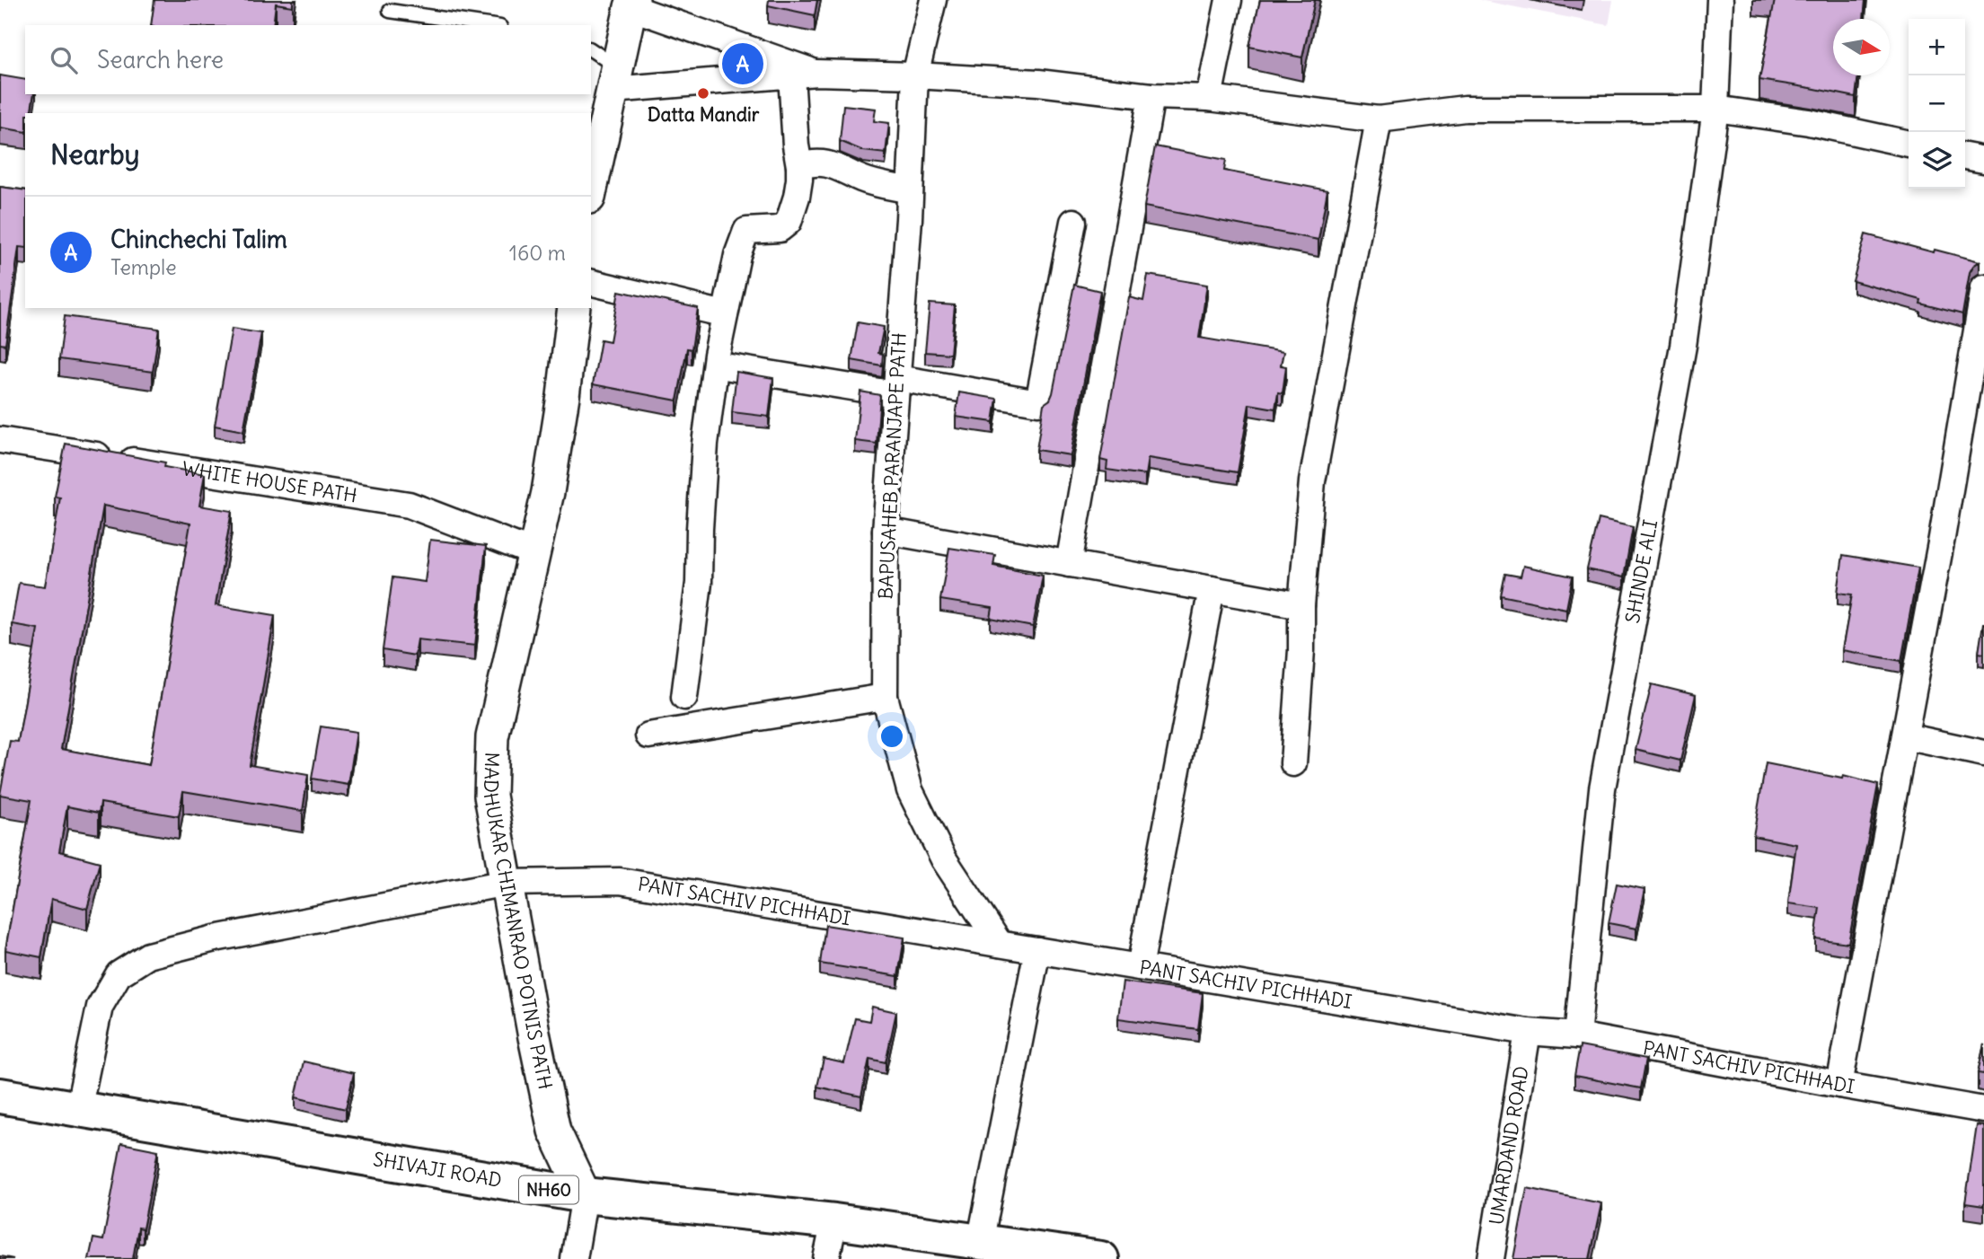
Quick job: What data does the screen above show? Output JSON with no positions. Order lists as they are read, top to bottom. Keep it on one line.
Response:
{"streets":{"highway":["SHIVAJI ROAD","NH60"],"street":["BAPUSAHEB PARANJAPE PATH","WHITE HOUSE PATH","SHINDE ALI","PANT SACHIV PICHHADI","MADHUKAR CHIMANRAO POTNIS PATH","UMARDAND ROAD"]},"crossings":[["BAPUSAHEB PARANJAPE PATH","PANT SACHIV PICHHADI"],["WHITE HOUSE PATH","MADHUKAR CHIMANRAO POTNIS PATH"],["SHINDE ALI","PANT SACHIV PICHHADI"],["PANT SACHIV PICHHADI","MADHUKAR CHIMANRAO POTNIS PATH"],["PANT SACHIV PICHHADI","UMARDAND ROAD"],["PANT SACHIV PICHHADI","SHIVAJI ROAD"],["MADHUKAR CHIMANRAO POTNIS PATH","SHIVAJI ROAD"]],"places":["Datta Mandir"],"north":"right","page":{"map_buttons":["+","−"],"search":"Search here","pins":"A","heading":"Nearby","list":[{"mark":"A","name":"Chinchechi Talim","note":"Temple","value":"160 m"}]}}
